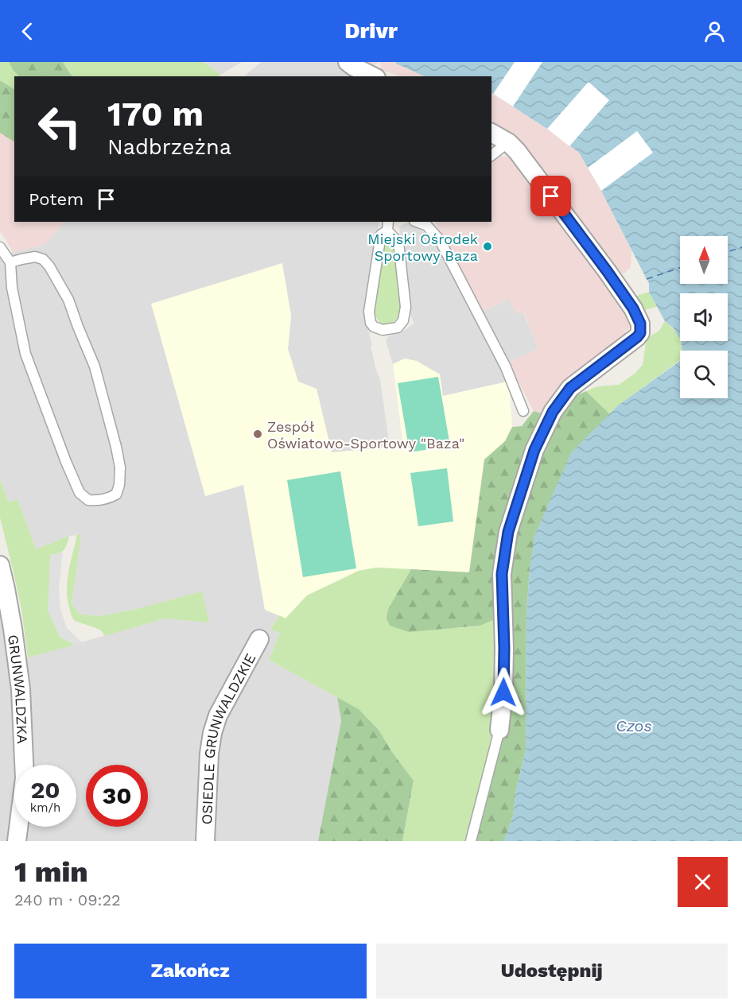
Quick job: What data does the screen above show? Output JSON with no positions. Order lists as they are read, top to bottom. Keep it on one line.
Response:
{"streets":{"street":["GRUNWALDZKA","OSIEDLE GRUNWALDZKIE"]},"water":["Czos"],"places":["Miejski Ośrodek Sportowy Baza","Zespół Oświatowo-Sportowy \"Baza\""],"north":"top","page":{"header":"Drivr","turn":["170 m","Nadbrzeżna"],"then":"Potem","speed":"20 km/h","limit":"30","heading":["1 min","240 m · 09:22"],"buttons":["Zakończ","Udostępnij"]}}
